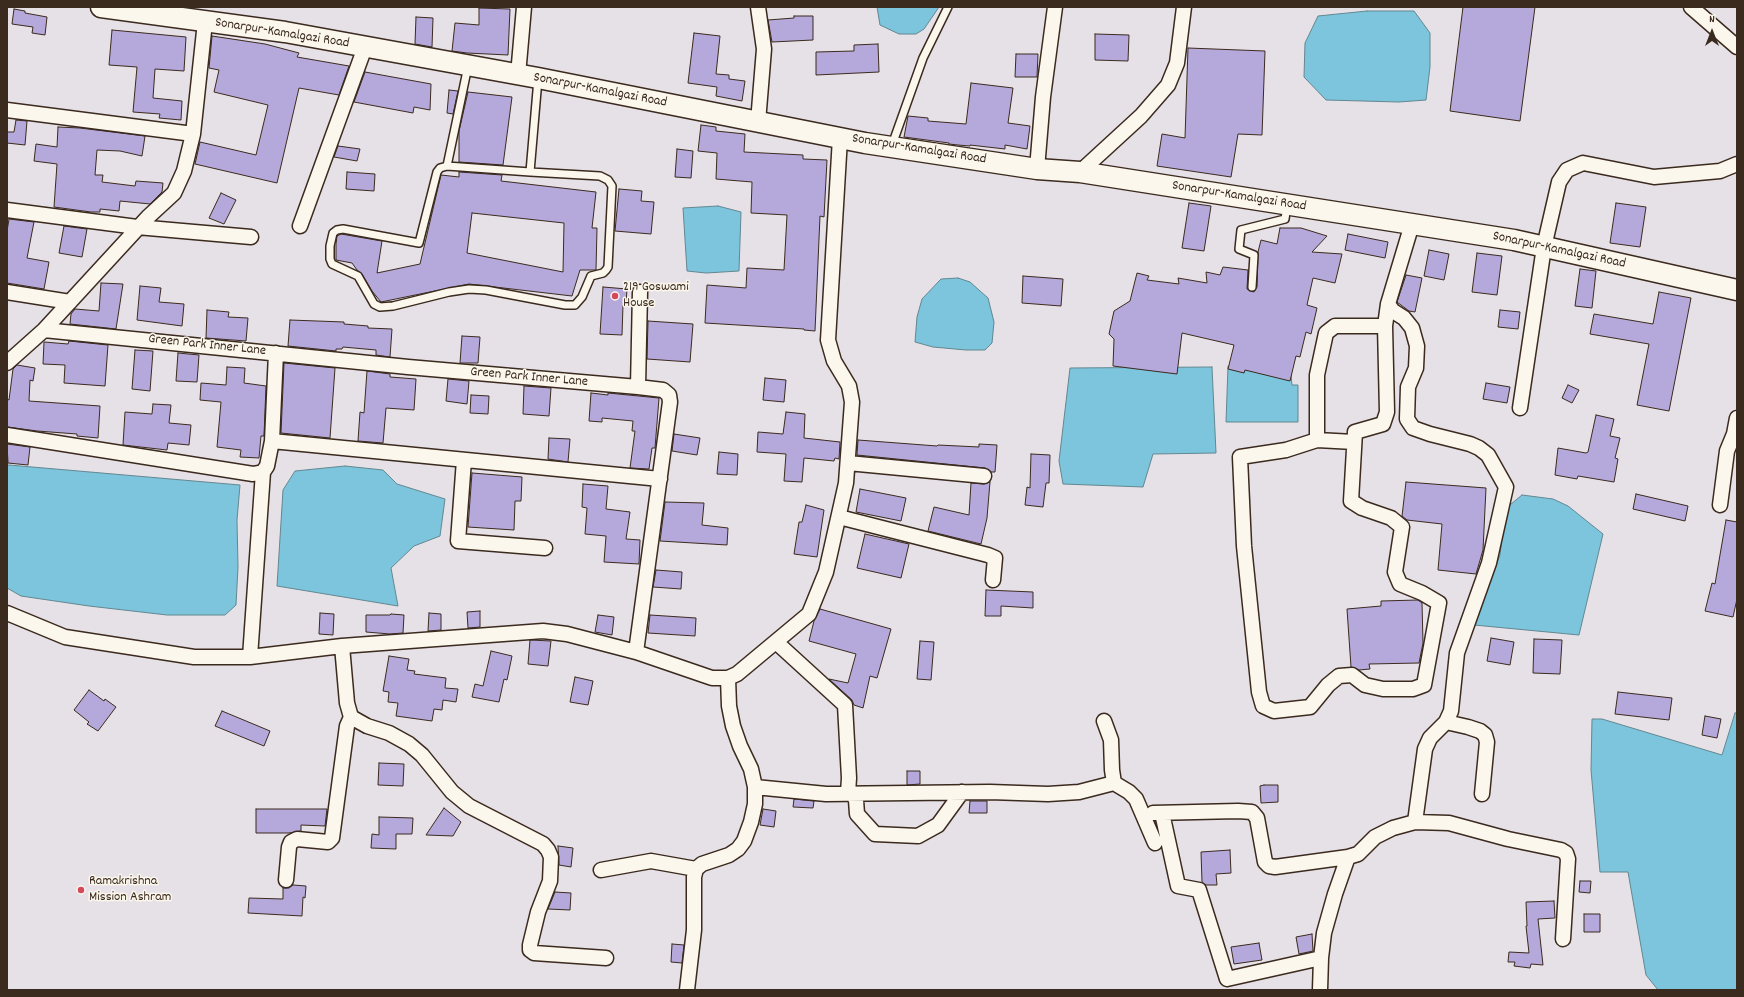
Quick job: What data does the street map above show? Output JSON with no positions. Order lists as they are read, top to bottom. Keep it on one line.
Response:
{"streets":{"main road":["Sonarpur-Kamalgazi Road"],"street":["Green Park Inner Lane"]},"places":["219 Goswami House","Ramakrishna Mission Ashram"],"north":"top"}
